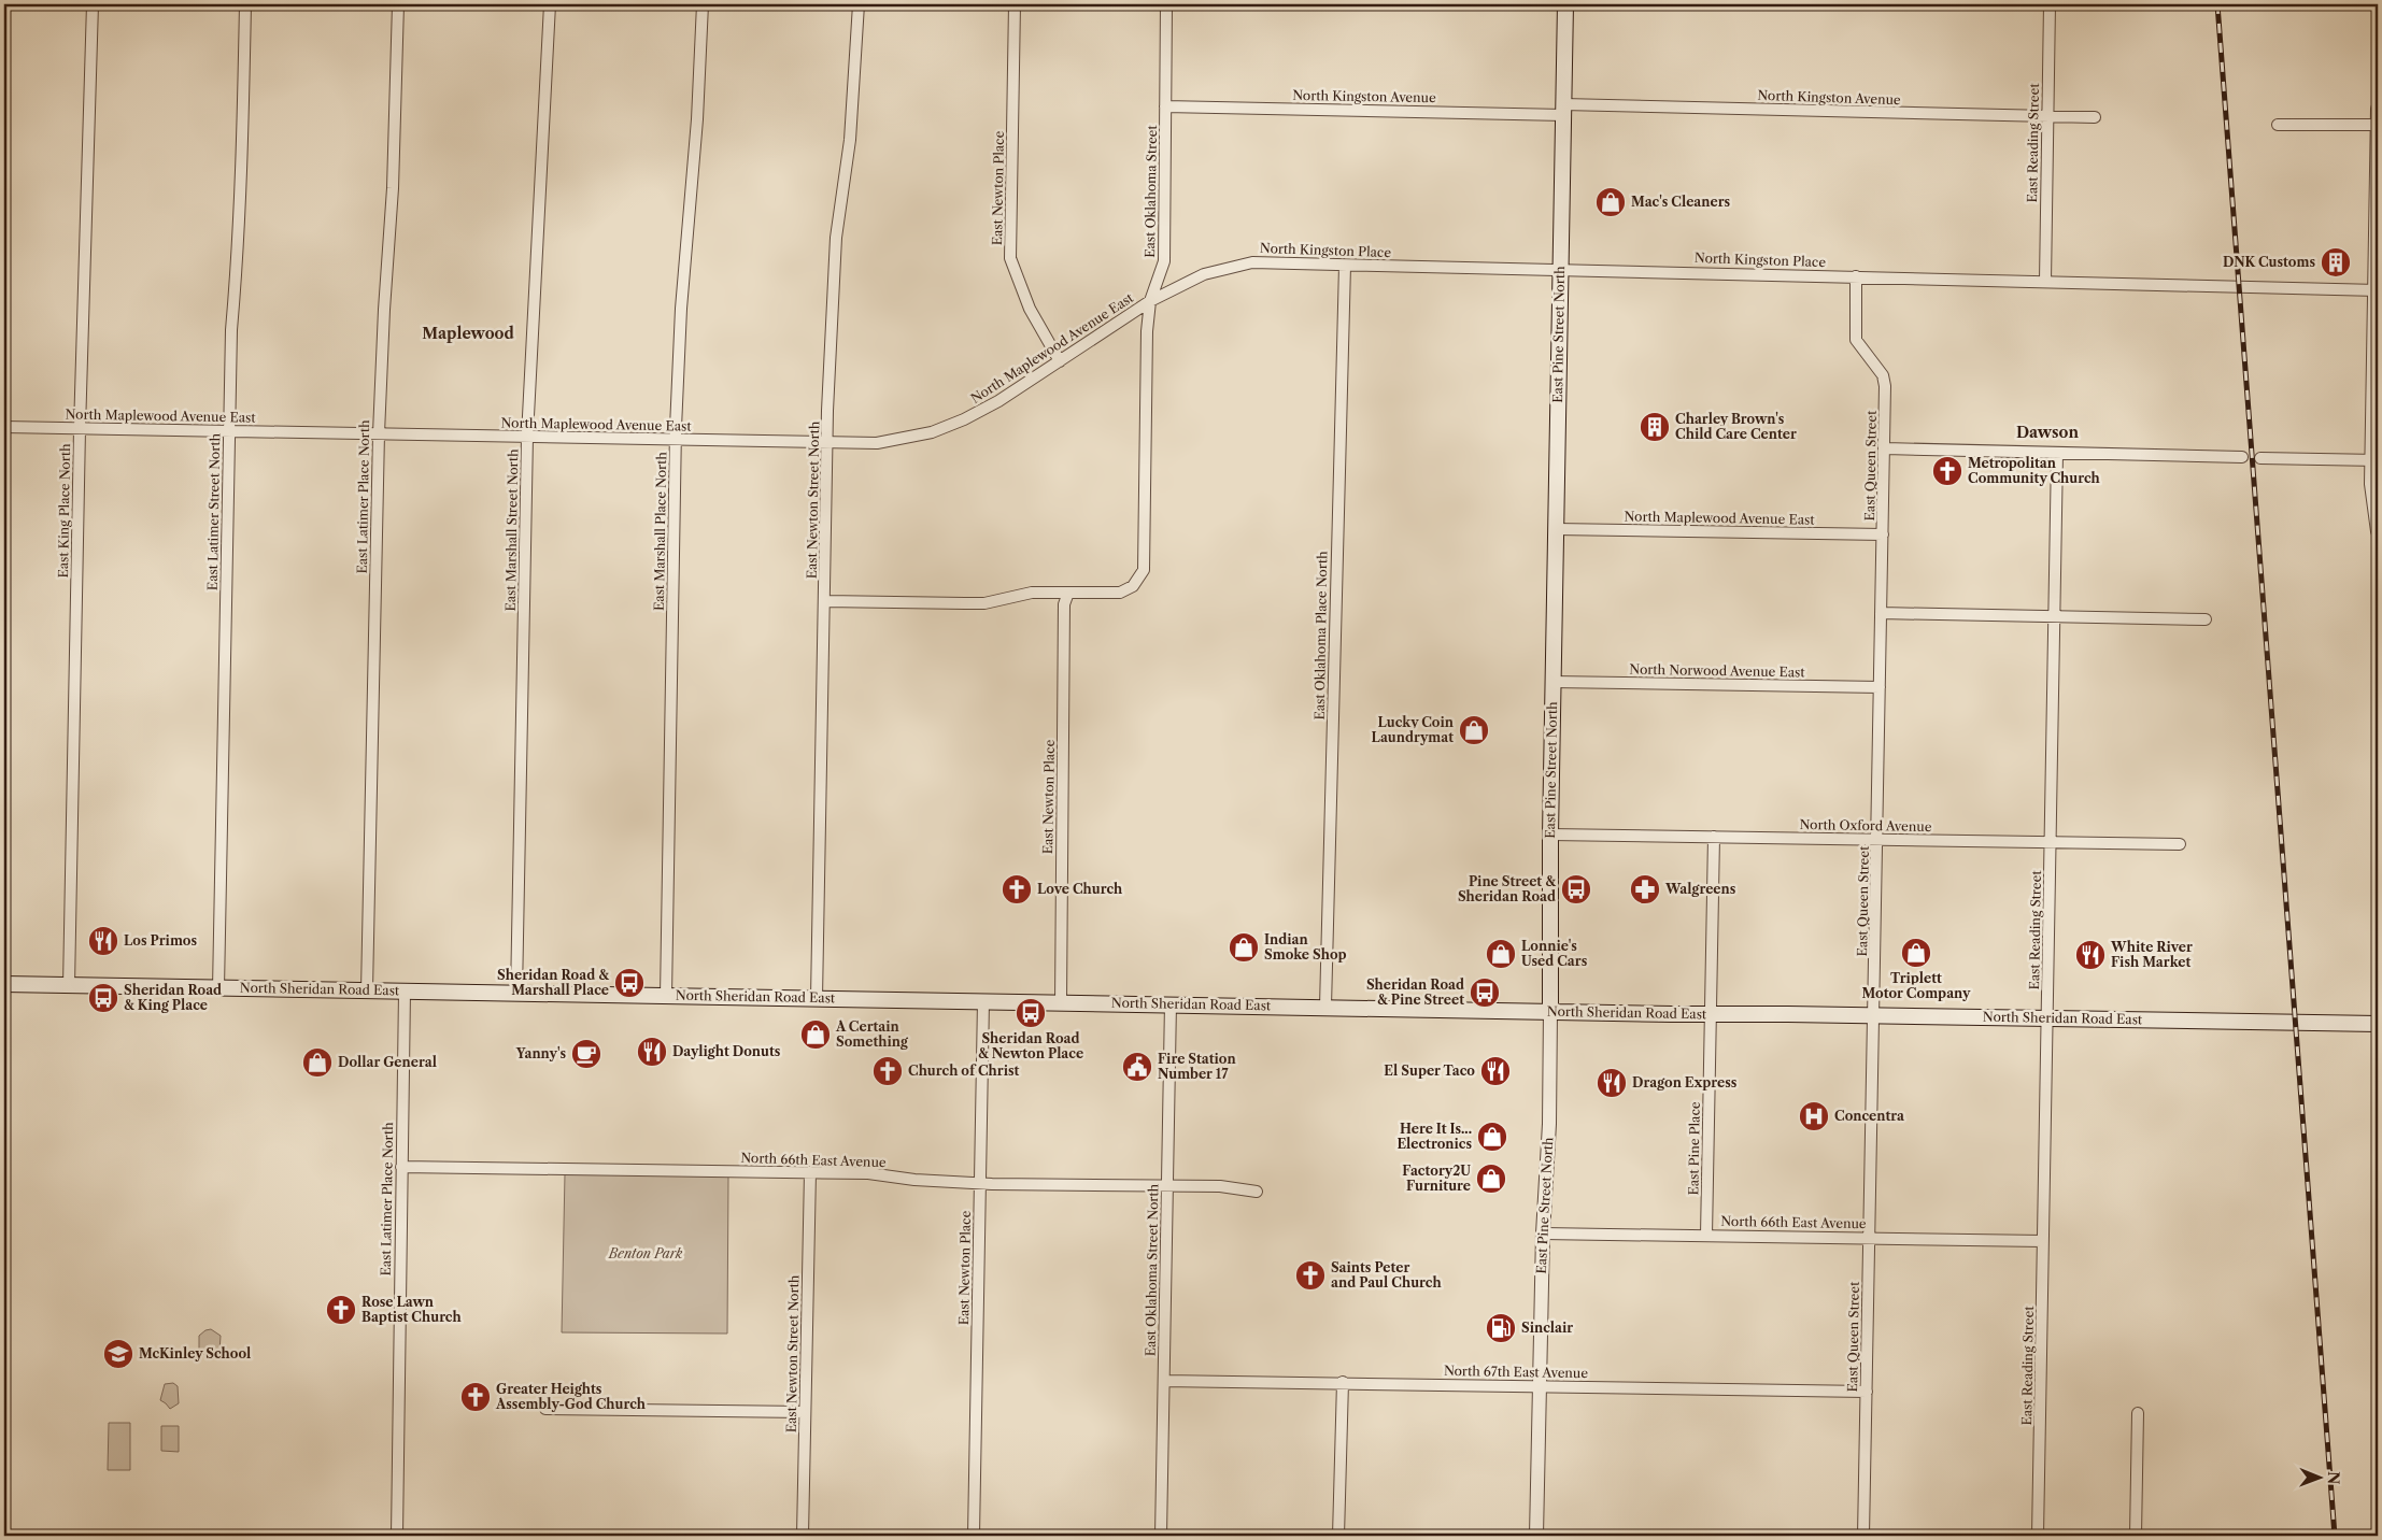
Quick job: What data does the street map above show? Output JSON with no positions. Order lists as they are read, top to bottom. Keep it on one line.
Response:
{"streets":{"main road":["East Pine Street North","North Sheridan Road East"],"street":["North Kingston Avenue","East Reading Street","East Newton Place","East Oklahoma Street","North Kingston Place","North Maplewood Avenue East","East Queen Street","East Latimer Place North","East Newton Street North","East King Place North","East Latimer Street North","East Marshall Street North","East Marshall Place North","East Oklahoma Place North","North Norwood Avenue East","North Oxford Avenue","East Pine Place","North 66th East Avenue","East Oklahoma Street North","North 67th East Avenue"]},"crossings":[["North Kingston Avenue","East Reading Street"],["North Kingston Avenue","East Oklahoma Street"],["North Kingston Avenue","East Pine Street North"],["East Reading Street","North Kingston Place"],["East Reading Street","North Oxford Avenue"],["East Reading Street","North Sheridan Road East"],["East Reading Street","North 66th East Avenue"],["East Newton Place","East Oklahoma Street"],["East Newton Place","North Maplewood Avenue East"],["East Newton Place","North Sheridan Road East"],["East Newton Place","North 66th East Avenue"],["East Oklahoma Street","North Kingston Place"],["East Oklahoma Street","North Maplewood Avenue East"],["North Kingston Place","East Pine Street North"],["North Kingston Place","North Maplewood Avenue East"],["North Kingston Place","East Queen Street"],["North Kingston Place","East Oklahoma Place North"],["East Pine Street North","North Maplewood Avenue East"],["East Pine Street North","North Norwood Avenue East"],["East Pine Street North","North Oxford Avenue"],["East Pine Street North","North Sheridan Road East"],["East Pine Street North","North 66th East Avenue"],["East Pine Street North","North 67th East Avenue"],["North Maplewood Avenue East","East Queen Street"],["North Maplewood Avenue East","East Latimer Place North"],["North Maplewood Avenue East","East Newton Street North"],["North Maplewood Avenue East","East King Place North"],["North Maplewood Avenue East","East Latimer Street North"],["North Maplewood Avenue East","East Marshall Street North"],["North Maplewood Avenue East","East Marshall Place North"],["East Queen Street","North Norwood Avenue East"],["East Queen Street","North Oxford Avenue"],["East Queen Street","North Sheridan Road East"],["East Queen Street","North 66th East Avenue"],["East Queen Street","North 67th East Avenue"],["East Latimer Place North","North Sheridan Road East"],["East Latimer Place North","North 66th East Avenue"],["East Newton Street North","North Sheridan Road East"],["East Newton Street North","North 66th East Avenue"],["East King Place North","North Sheridan Road East"],["East Latimer Street North","North Sheridan Road East"],["East Marshall Street North","North Sheridan Road East"],["East Marshall Place North","North Sheridan Road East"],["East Oklahoma Place North","North Sheridan Road East"],["North Oxford Avenue","East Pine Place"],["North Sheridan Road East","East Pine Place"],["North Sheridan Road East","East Oklahoma Street North"],["East Pine Place","North 66th East Avenue"],["North 66th East Avenue","East Oklahoma Street North"],["East Oklahoma Street North","North 67th East Avenue"]],"districts":["Maplewood","Dawson"],"parks":["Benton Park"],"places":{"shop":["Mac's Cleaners","Lucky Coin Laundrymat","Indian Smoke Shop","Triplett Motor Company","Lonnie's Used Cars","A Certain Something","Dollar General","Here It Is... Electronics","Factory2U Furniture"],"building":["DNK Customs","Charley Brown's Child Care Center"],"church":["Metropolitan Community Church","Love Church","Church of Christ","Saints Peter and Paul Church","Rose Lawn Baptist Church","Greater Heights Assembly-God Church"],"bus stop":["Pine Street & Sheridan Road","Sheridan Road & Marshall Place","Sheridan Road & Pine Street","Sheridan Road & King Place","Sheridan Road & Newton Place"],"pharmacy":["Walgreens"],"restaurant":["Los Primos","White River Fish Market","Daylight Donuts","El Super Taco","Dragon Express"],"cafe":["Yanny's"],"public building":["Fire Station Number 17"],"hospital":["Concentra"],"fuel station":["Sinclair"],"school or university":["McKinley School"]},"north":"right"}
